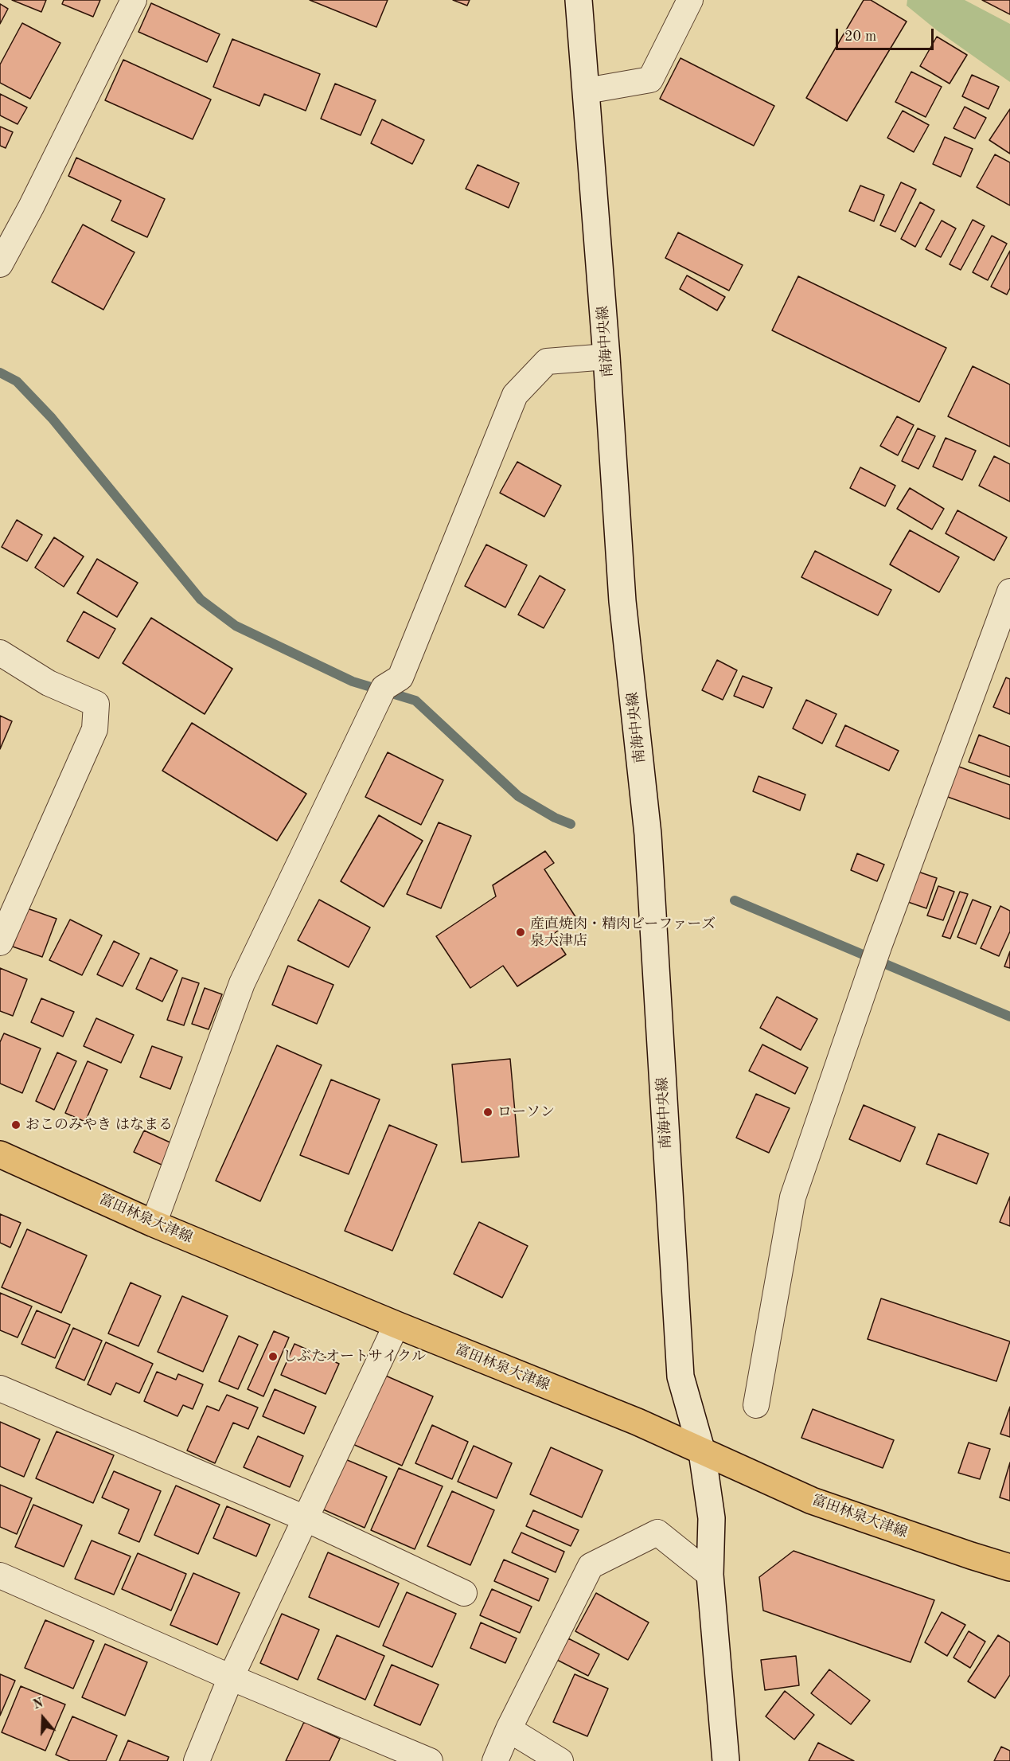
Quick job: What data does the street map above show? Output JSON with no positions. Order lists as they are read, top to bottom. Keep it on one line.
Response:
{"streets":{"main road":["富田林泉大津線"],"street":["南海中央線"]},"crossings":[["南海中央線","富田林泉大津線"]],"places":["産直焼肉・精肉ビーファーズ 泉大津店","ローソン","おこのみやき はなまる","しぶたオートサイクル"],"scale_bar":"20 m","north":"top"}
